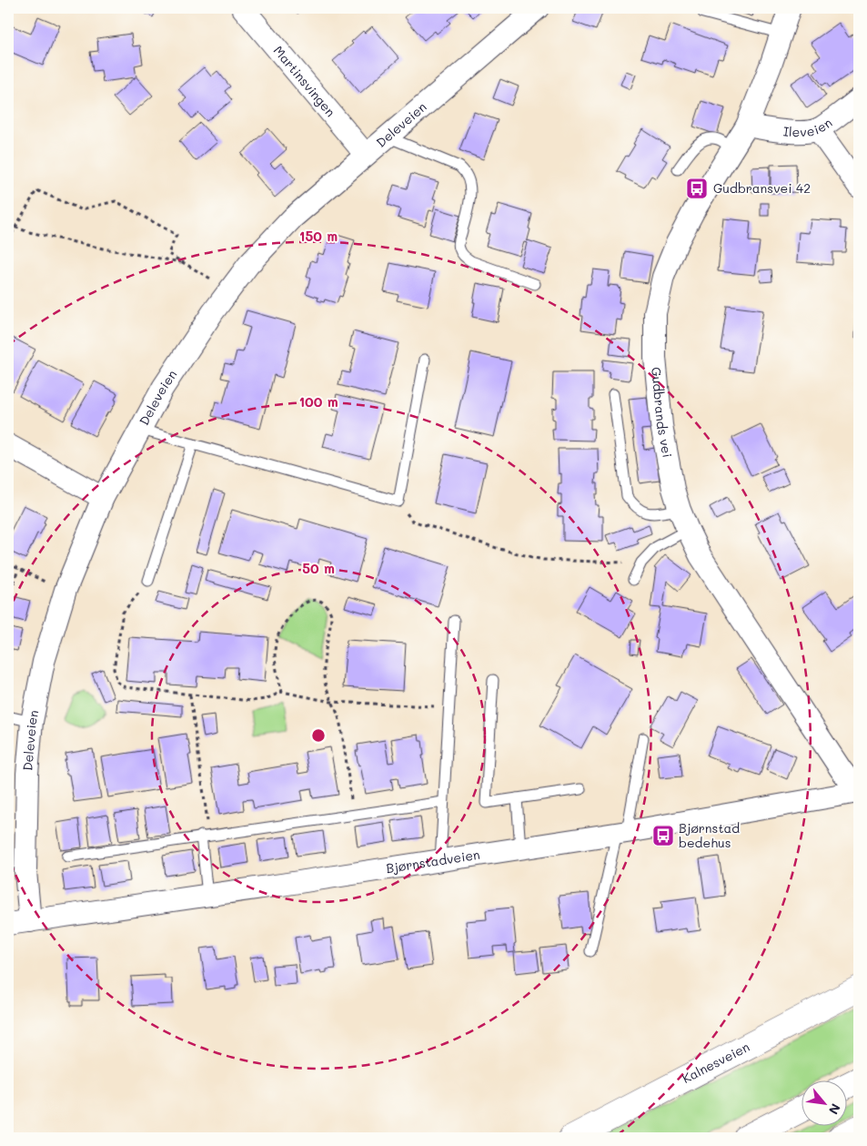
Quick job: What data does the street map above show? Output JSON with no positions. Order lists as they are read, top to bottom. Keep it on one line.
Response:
{"streets":{"main road":["Kalnesveien"],"street":["Martinsvingen","Ileveien","Deleveien","Gudbrands vei","Bjørnstadveien"]},"crossings":[["Martinsvingen","Deleveien"],["Ileveien","Gudbrands vei"],["Deleveien","Bjørnstadveien"],["Gudbrands vei","Bjørnstadveien"]],"places":{"bus stop":["Gudbransvei 42","Bjørnstad bedehus"]},"north":"bottom right","rings":["150 m","100 m","50 m"]}
